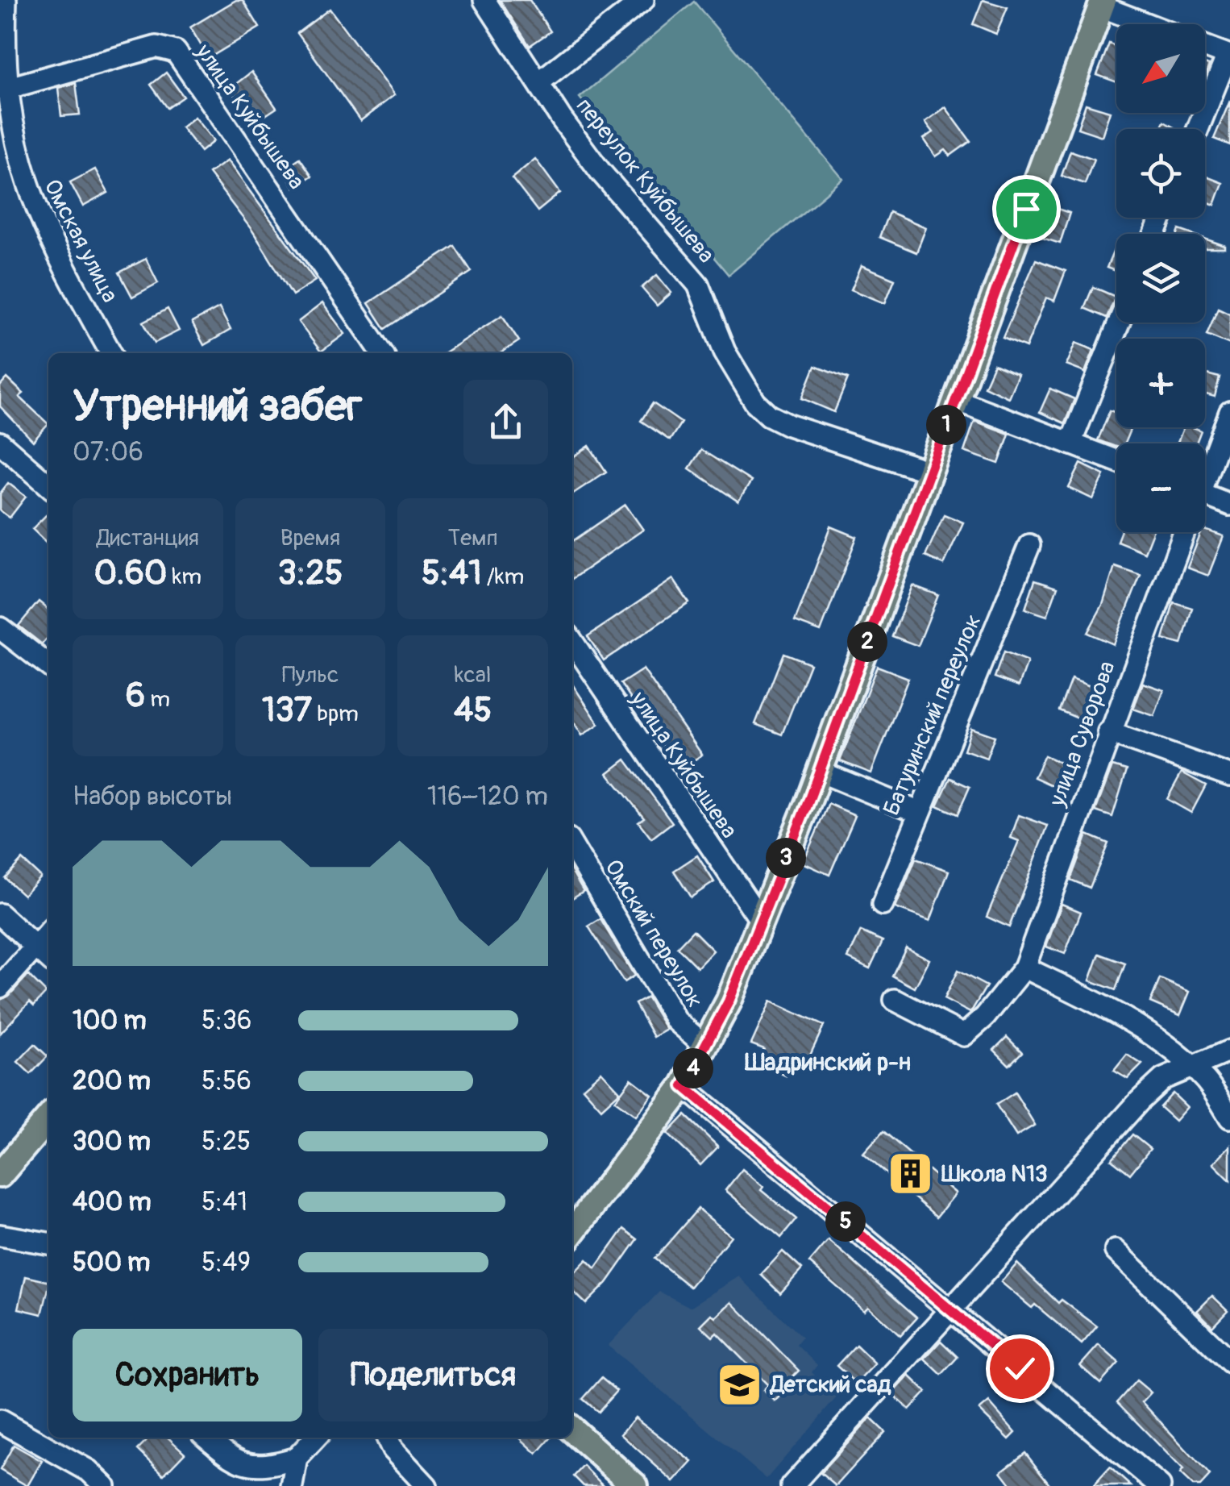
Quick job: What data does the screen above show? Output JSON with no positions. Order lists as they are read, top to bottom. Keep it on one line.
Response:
{"streets":{"street":["улица Куйбышева","переулок Куйбышева","Омская улица","Батуринский переулок","улица Суворова","Омский переулок"]},"crossings":[["улица Куйбышева","Омская улица"]],"districts":["Шадринский р-н"],"places":{"building":["Школа N13"],"school or university":["Детский сад"]},"north":"bottom left","page":{"map_buttons":["+","−"],"heading":["Утренний забег","07:06"],"pins":["1","2","3","4","5"],"stats":[["Дистанция","0.60 km"],["Время","3:25"],["Темп","5:41 /km"],["6 m"],["Пульс","137 bpm"],["kcal","45"]],"chart":["Набор высоты","116–120 m"],"list":[{"name":"100 m","note":"5:36"},{"name":"200 m","note":"5:56"},{"name":"300 m","note":"5:25"},{"name":"400 m","note":"5:41"},{"name":"500 m","note":"5:49"}],"buttons":["Сохранить","Поделиться"]}}
